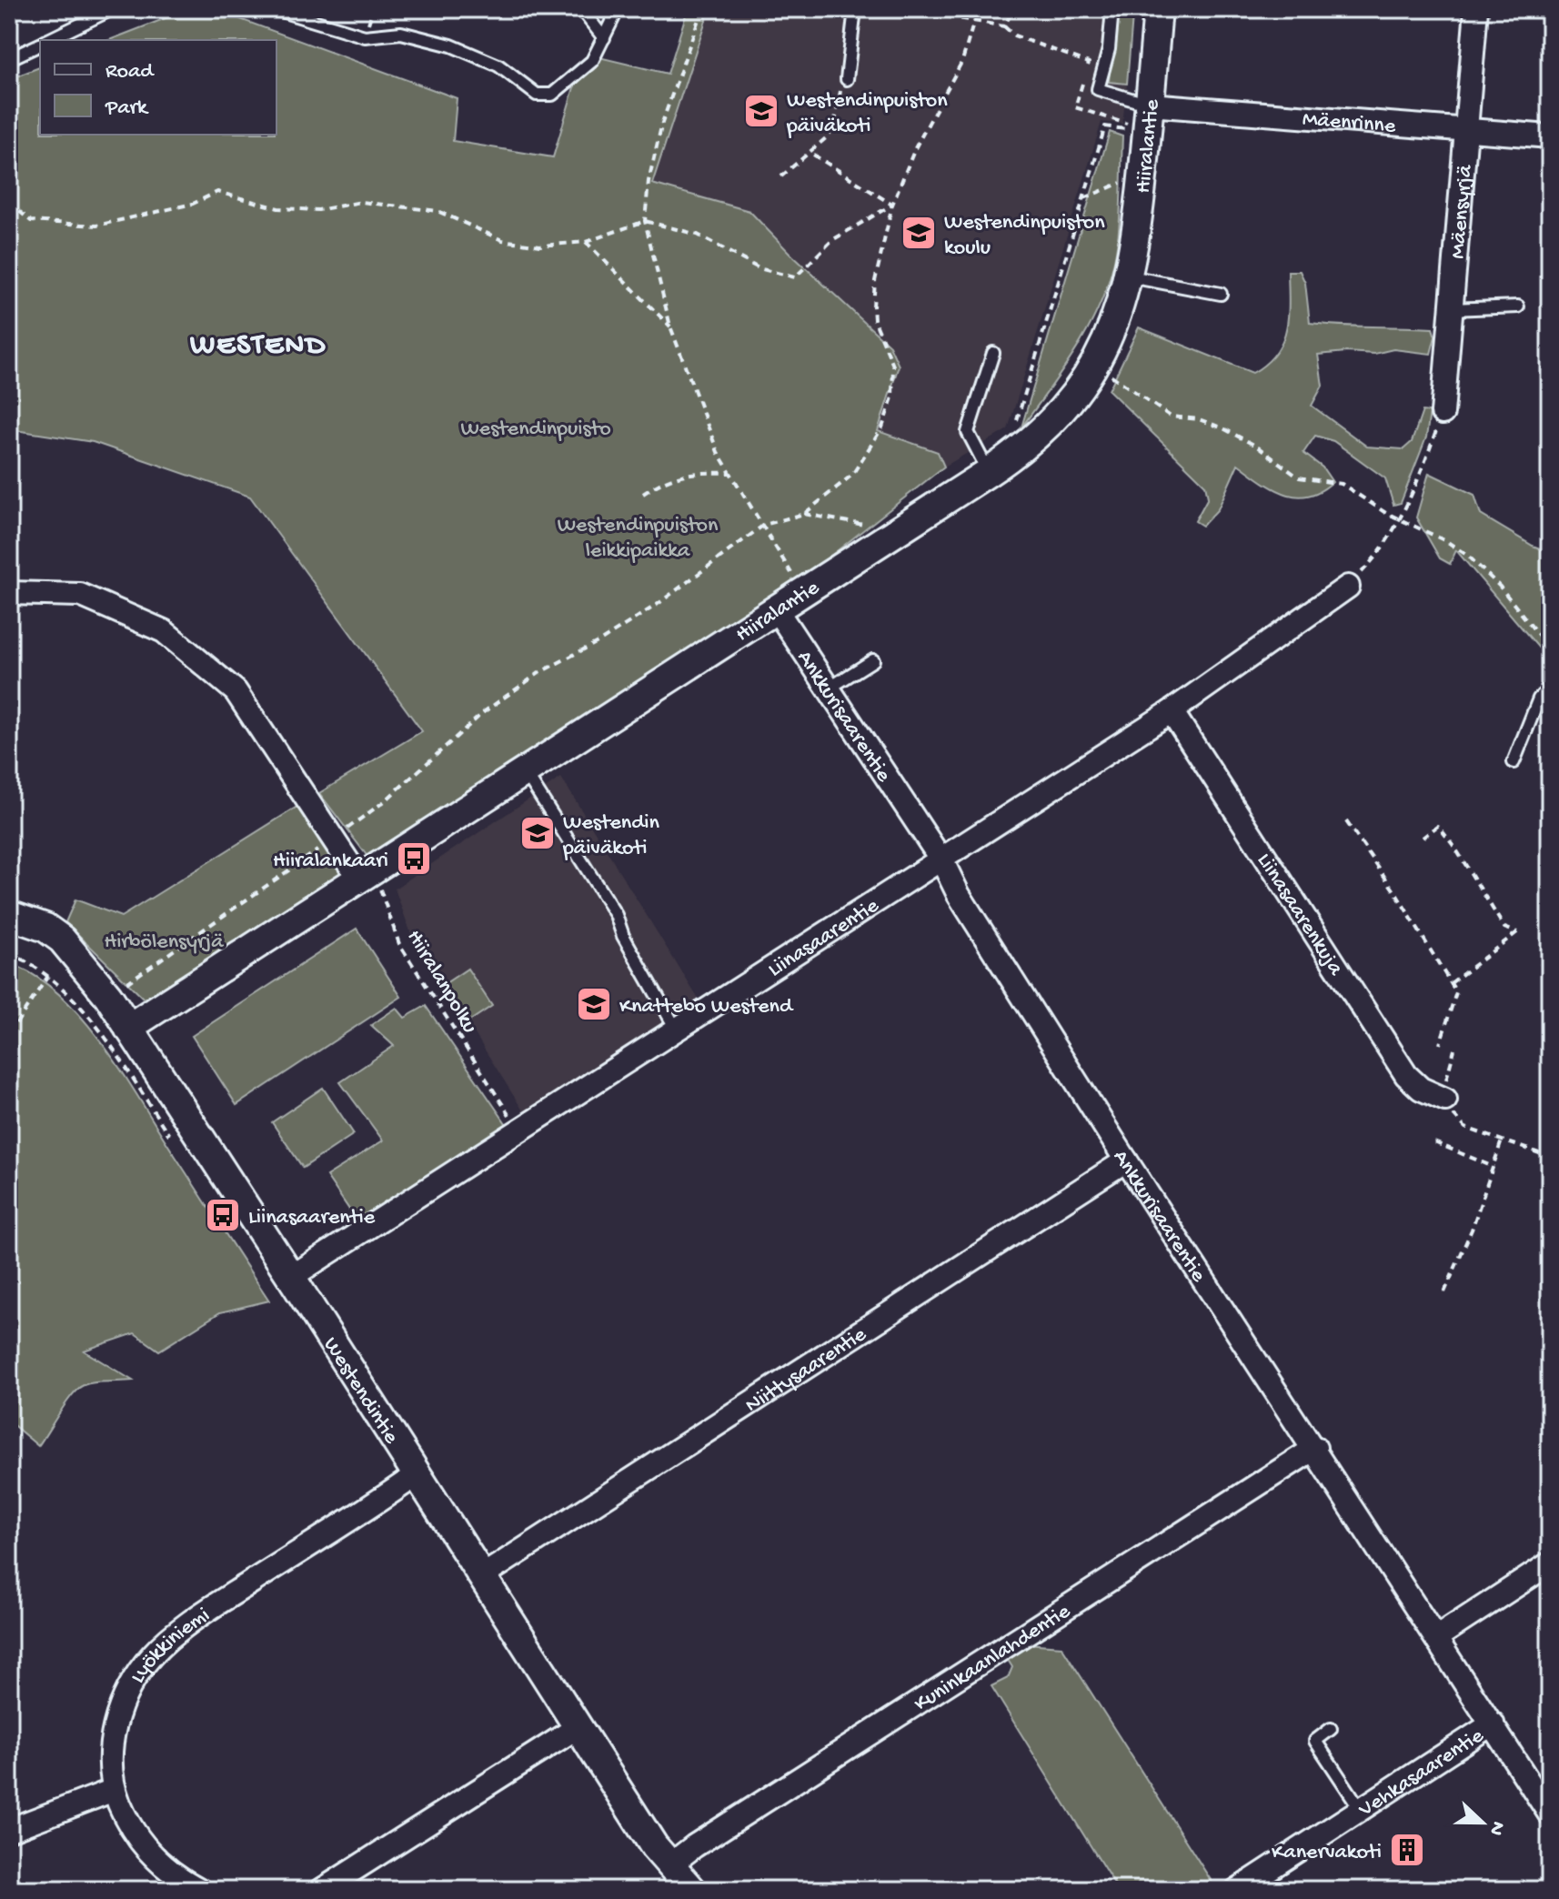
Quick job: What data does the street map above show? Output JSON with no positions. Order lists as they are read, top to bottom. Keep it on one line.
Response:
{"streets":{"street":["Mäenrinne","Hiiralantie","Mäensyrjä","Ankkurisaarentie","Liinasaarenkuja","Liinasaarentie","Niittysaarentie","Westendintie","Lyökkiniemi","Kuninkaanlahdentie","Vehkasaarentie"],"path":["Hiiralanpolku"]},"crossings":[["Mäenrinne","Hiiralantie"],["Mäenrinne","Mäensyrjä"],["Hiiralantie","Ankkurisaarentie"],["Hiiralantie","Hiiralanpolku"],["Hiiralantie","Westendintie"],["Ankkurisaarentie","Liinasaarentie"],["Ankkurisaarentie","Niittysaarentie"],["Ankkurisaarentie","Kuninkaanlahdentie"],["Ankkurisaarentie","Vehkasaarentie"],["Liinasaarenkuja","Liinasaarentie"],["Liinasaarentie","Hiiralanpolku"],["Liinasaarentie","Westendintie"],["Niittysaarentie","Westendintie"],["Westendintie","Lyökkiniemi"],["Westendintie","Kuninkaanlahdentie"]],"districts":["WESTEND"],"parks":["Westendinpuisto","Westendinpuiston leikkipaikka","Hirbölensyrjä"],"places":{"school or university":["Westendinpuiston päiväkoti","Westendinpuiston koulu","Westendin päiväkoti","Knattebo Westend"],"bus stop":["Hiiralankaari","Liinasaarentie"],"building":["Kanervakoti"]},"legend":["Road","Park"],"north":"right"}
